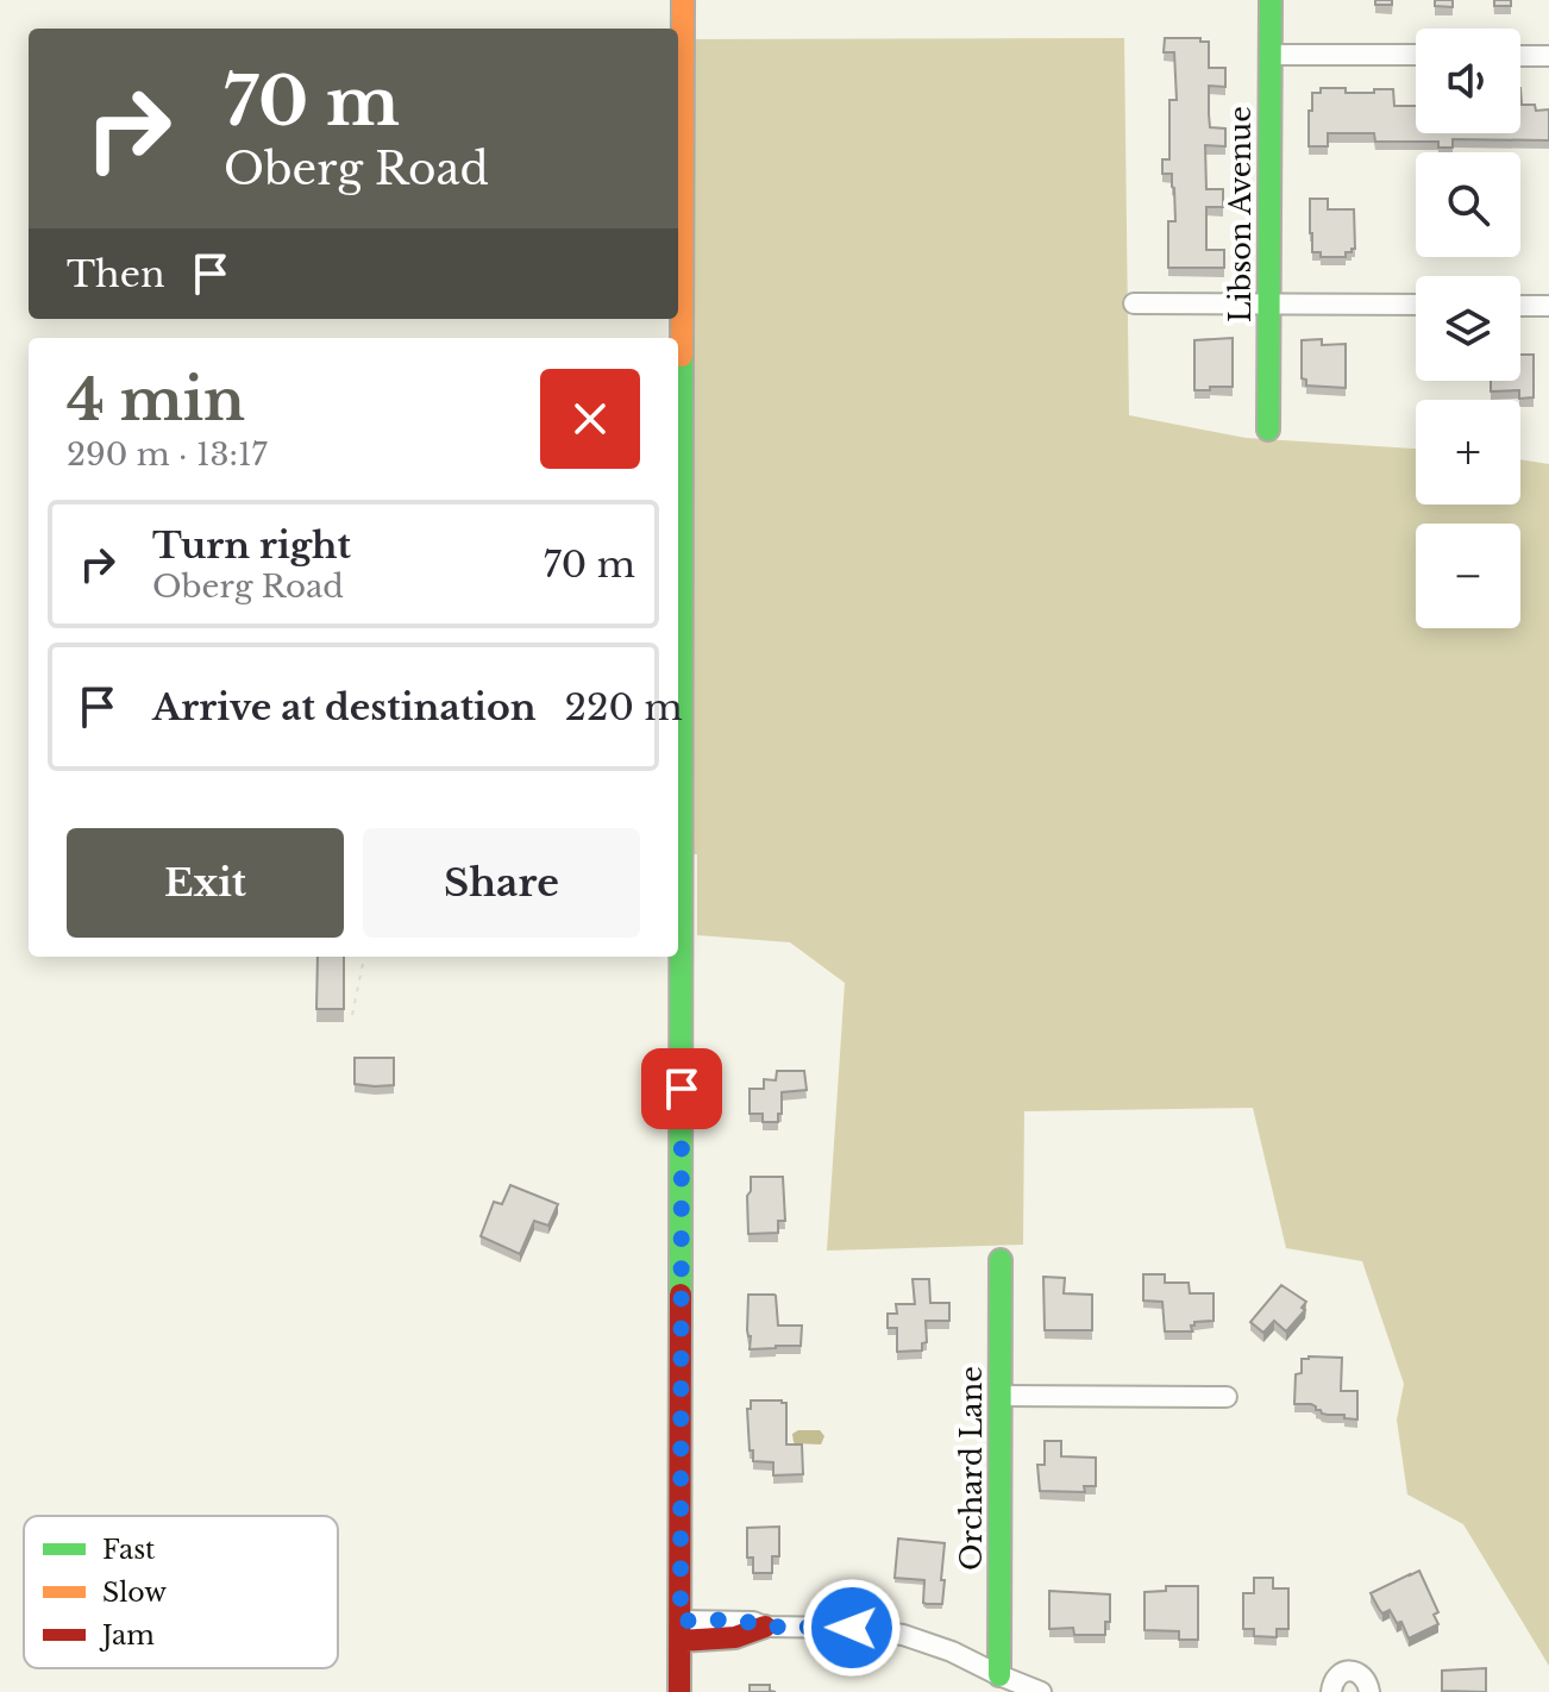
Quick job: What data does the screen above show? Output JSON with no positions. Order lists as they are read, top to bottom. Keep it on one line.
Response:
{"streets":{"street":["Libson Avenue","Orchard Lane"]},"legend":["Fast","Slow","Jam"],"page":{"map_buttons":["+","−"],"turn":["70 m","Oberg Road"],"then":"Then","heading":["4 min","290 m · 13:17"],"list":[{"name":"Turn right","note":"Oberg Road","value":"70 m"},{"name":"Arrive at destination","value":"220 m"}],"buttons":["Exit","Share"]}}
